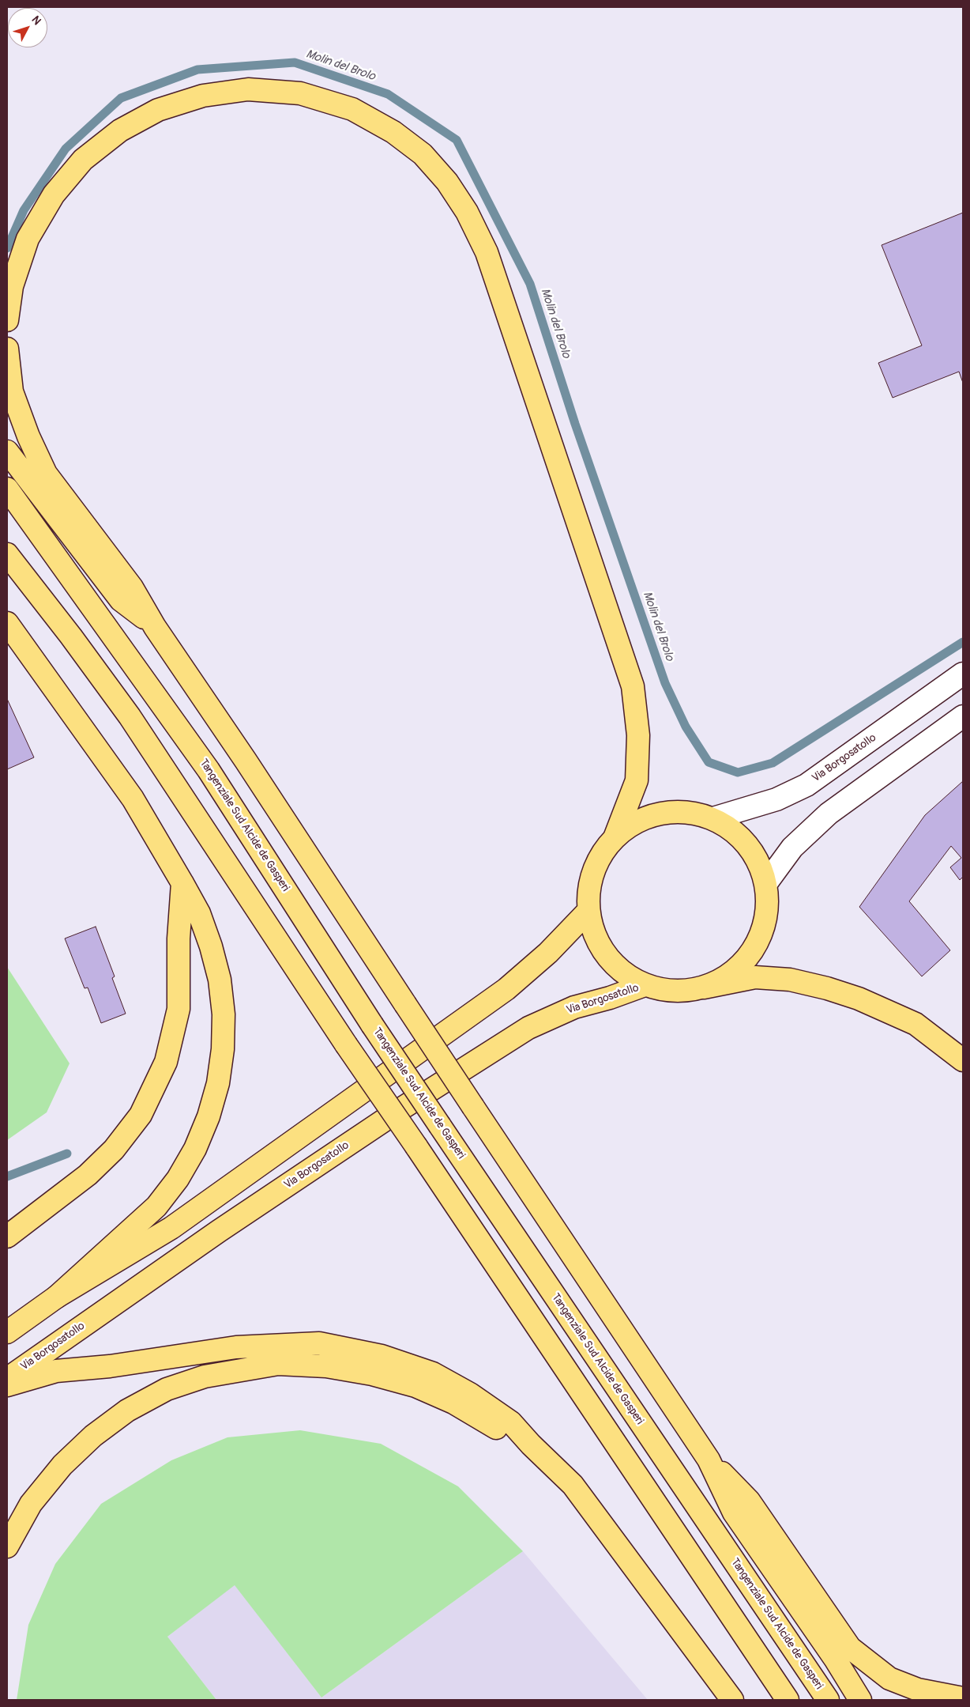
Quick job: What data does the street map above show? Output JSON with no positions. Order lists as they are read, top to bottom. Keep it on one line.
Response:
{"streets":{"main road":["Via Borgosatollo","Tangenziale Sud Alcide de Gasperi"]},"water":["Molin del Brolo"],"north":"top right"}
